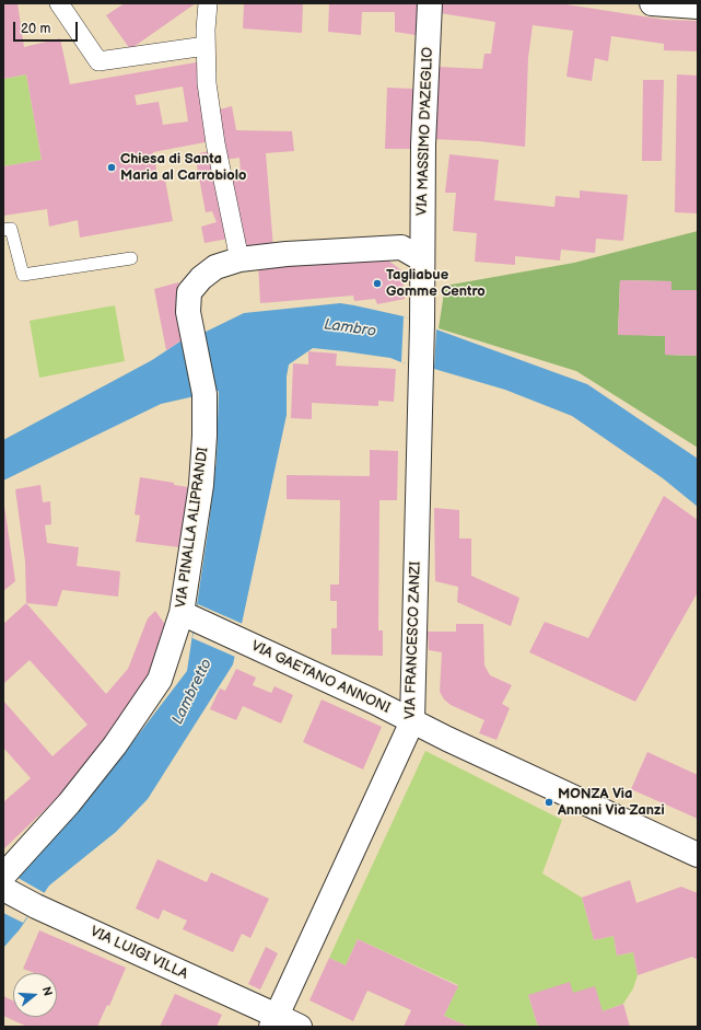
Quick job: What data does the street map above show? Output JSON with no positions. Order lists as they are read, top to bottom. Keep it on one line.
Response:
{"streets":{"street":["VIA MASSIMO D'AZEGLIO","VIA PINALLA ALIPRANDI","VIA FRANCESCO ZANZI","VIA GAETANO ANNONI","VIA LUIGI VILLA"]},"crossings":[["VIA MASSIMO D'AZEGLIO","VIA PINALLA ALIPRANDI"],["VIA MASSIMO D'AZEGLIO","VIA FRANCESCO ZANZI"],["VIA PINALLA ALIPRANDI","VIA FRANCESCO ZANZI"],["VIA PINALLA ALIPRANDI","VIA GAETANO ANNONI"],["VIA FRANCESCO ZANZI","VIA GAETANO ANNONI"],["VIA FRANCESCO ZANZI","VIA LUIGI VILLA"]],"water":["Lambro","Lambretto"],"places":["Chiesa di Santa Maria al Carrobiolo","Tagliabue Gomme Centro","MONZA Via Annoni Via Zanzi"],"scale_bar":"20 m","north":"right"}
